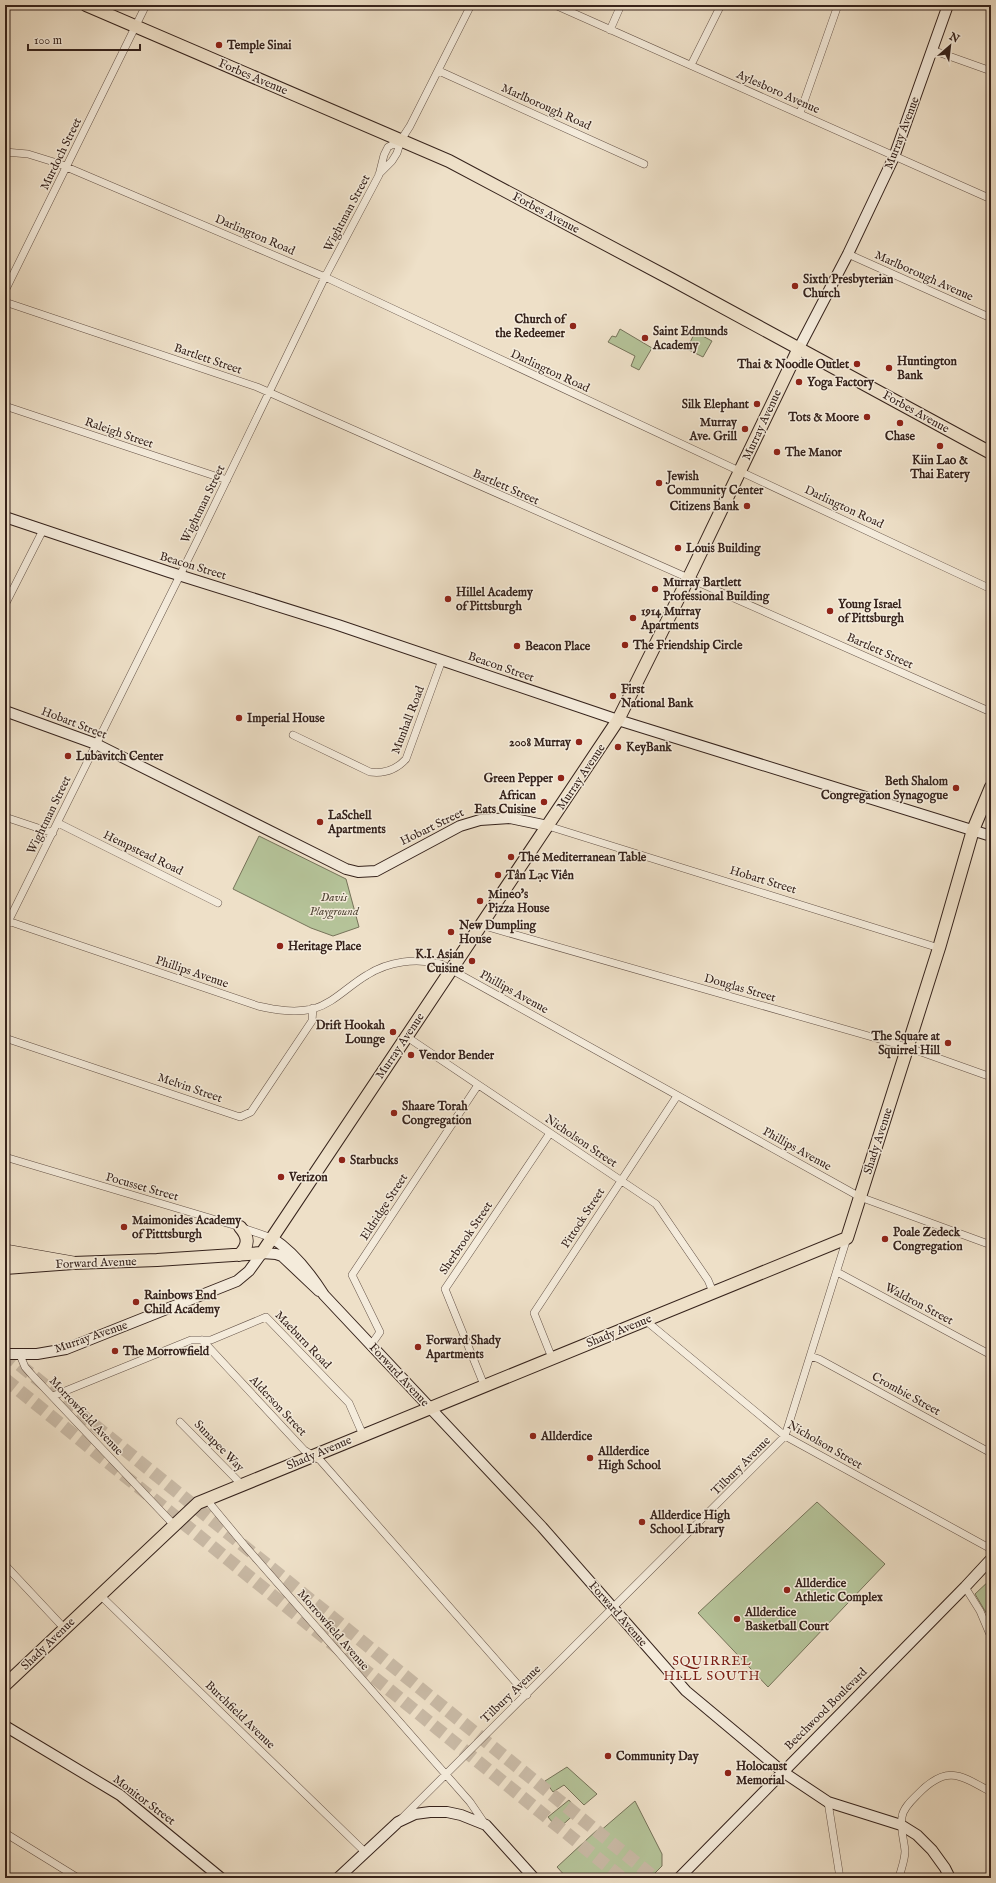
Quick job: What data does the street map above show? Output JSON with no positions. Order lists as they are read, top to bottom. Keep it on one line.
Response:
{"streets":{"main road":["Forbes Avenue","Murray Avenue","Beacon Street","Hobart Street","Shady Avenue","Forward Avenue","Beechwood Boulevard","Monitor Street"],"street":["Aylesboro Avenue","Marlborough Road","Murdoch Street","Wightman Street","Darlington Road","Marlborough Avenue","Bartlett Street","Raleigh Street","Munhall Road","Hempstead Road","Phillips Avenue","Douglas Street","Melvin Street","Nicholson Street","Pocusset Street","Eldridge Street","Pittock Street","Sherbrook Street","Waldron Street","Maeburn Road","Crombie Street","Alderson Street","Morrowfield Avenue","Sunapee Way","Tilbury Avenue","Burchfield Avenue"]},"crossings":[["Forbes Avenue","Murray Avenue"],["Forbes Avenue","Murdoch Street"],["Forbes Avenue","Wightman Street"],["Aylesboro Avenue","Murray Avenue"],["Marlborough Road","Wightman Street"],["Murray Avenue","Darlington Road"],["Murray Avenue","Marlborough Avenue"],["Murray Avenue","Bartlett Street"],["Murray Avenue","Beacon Street"],["Murray Avenue","Hobart Street"],["Murray Avenue","Phillips Avenue"],["Murray Avenue","Douglas Street"],["Murray Avenue","Nicholson Street"],["Murray Avenue","Pocusset Street"],["Murray Avenue","Forward Avenue"],["Murray Avenue","Morrowfield Avenue"],["Murdoch Street","Darlington Road"],["Wightman Street","Darlington Road"],["Wightman Street","Bartlett Street"],["Wightman Street","Raleigh Street"],["Wightman Street","Beacon Street"],["Wightman Street","Hobart Street"],["Wightman Street","Hempstead Road"],["Wightman Street","Phillips Avenue"],["Beacon Street","Munhall Road"],["Beacon Street","Shady Avenue"],["Hobart Street","Shady Avenue"],["Phillips Avenue","Melvin Street"],["Phillips Avenue","Shady Avenue"],["Phillips Avenue","Pittock Street"],["Douglas Street","Shady Avenue"],["Nicholson Street","Shady Avenue"],["Nicholson Street","Eldridge Street"],["Nicholson Street","Pittock Street"],["Nicholson Street","Sherbrook Street"],["Nicholson Street","Tilbury Avenue"],["Shady Avenue","Pittock Street"],["Shady Avenue","Sherbrook Street"],["Shady Avenue","Forward Avenue"],["Shady Avenue","Maeburn Road"],["Shady Avenue","Alderson Street"],["Shady Avenue","Morrowfield Avenue"],["Shady Avenue","Sunapee Way"],["Shady Avenue","Tilbury Avenue"],["Shady Avenue","Burchfield Avenue"],["Pocusset Street","Forward Avenue"],["Eldridge Street","Forward Avenue"],["Forward Avenue","Tilbury Avenue"],["Forward Avenue","Beechwood Boulevard"],["Waldron Street","Tilbury Avenue"],["Maeburn Road","Alderson Street"],["Crombie Street","Tilbury Avenue"],["Alderson Street","Tilbury Avenue"],["Morrowfield Avenue","Tilbury Avenue"]],"districts":["SQUIRREL HILL SOUTH"],"parks":["Davis Playground"],"places":["Temple Sinai","Sixth Presbyterian Church","Church of the Redeemer","Saint Edmunds Academy","Thai & Noodle Outlet","Huntington Bank","Yoga Factory","Silk Elephant","Tots & Moore","Chase","Murray Ave. Grill","Kiin Lao & Thai Eatery","The Manor","Jewish Community Center","Citizens Bank","Louis Building","Murray Bartlett Professional Building","Hillel Academy of Pittsburgh","Young Israel of Pittsburgh","1914 Murray Apartments","The Friendship Circle","Beacon Place","First National Bank","Imperial House","2008 Murray","KeyBank","Lubavitch Center","Green Pepper","Beth Shalom Congregation Synagogue","African Eats Cuisine","LaSchell Apartments","The Mediterranean Table","Tân Lạc Viên","Mineo's Pizza House","New Dumpling House","Heritage Place","K.I. Asian Cuisine","Drift Hookah Lounge","The Square at Squirrel Hill","Vendor Bender","Shaare Torah Congregation","Starbucks","Verizon","Maimonides Academy of Pitttsburgh","Poale Zedeck Congregation","Rainbows End Child Academy","Forward Shady Apartments","The Morrowfield","Allderdice","Allderdice High School","Allderdice High School Library","Allderdice Athletic Complex","Allderdice Basketball Court","Community Day","Holocaust Memorial"],"scale_bar":"100 m","north":"top right"}
